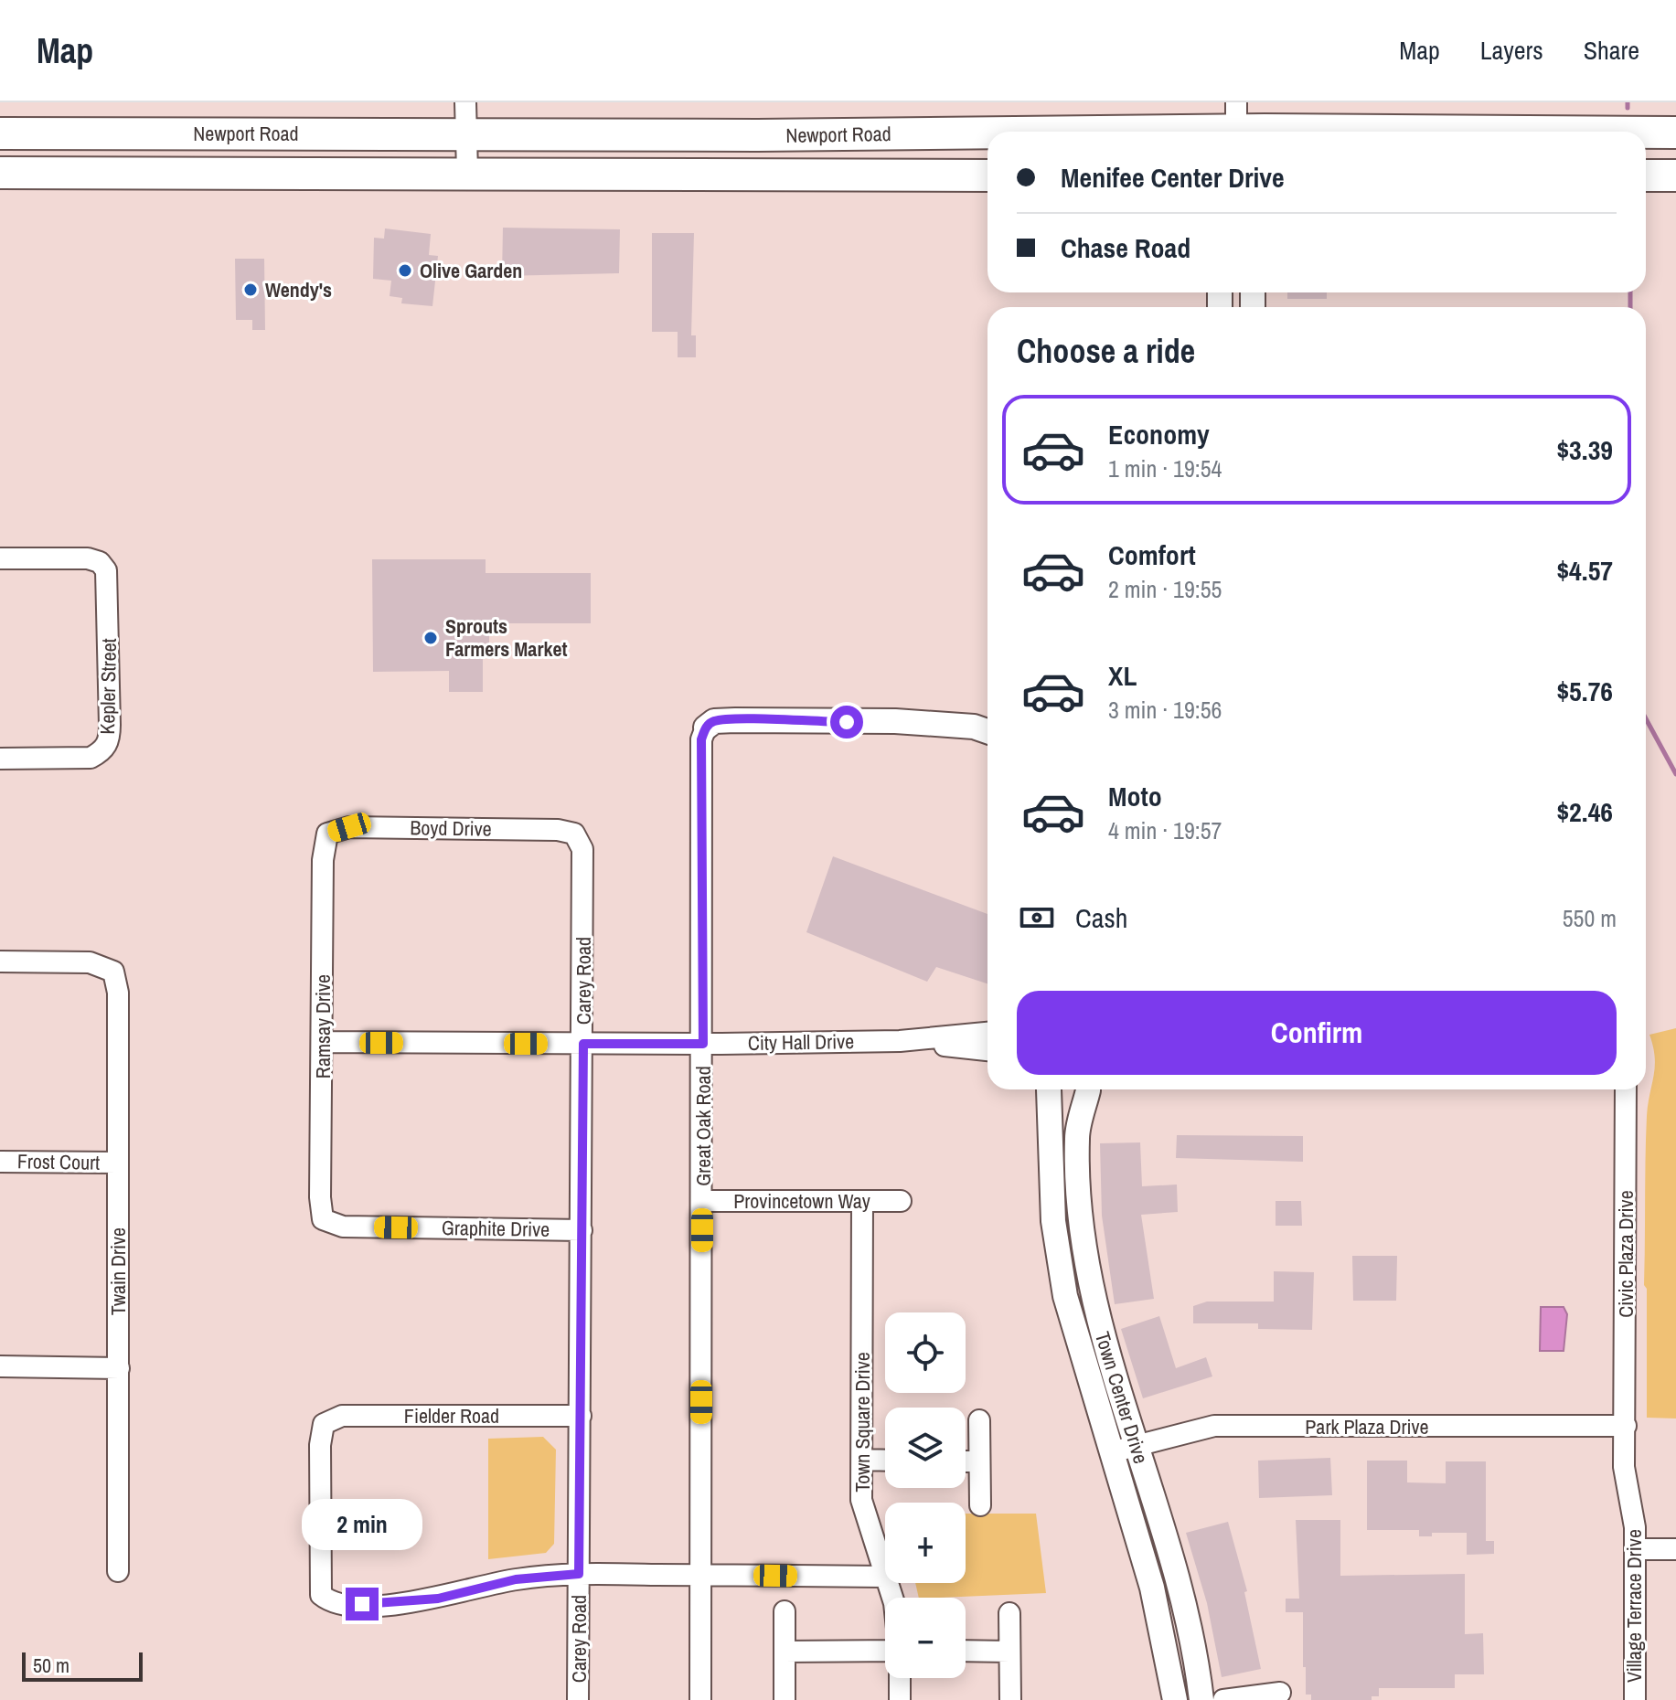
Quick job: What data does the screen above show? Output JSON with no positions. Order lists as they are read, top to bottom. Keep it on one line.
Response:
{"streets":{"main road":["Newport Road"],"street":["Kepler Street","Boyd Drive","Carey Road","Ramsay Drive","City Hall Drive","Great Oak Road","Frost Court","Provincetown Way","Graphite Drive","Civic Plaza Drive","Twain Drive","Town Center Drive","Fielder Road","Town Square Drive","Park Plaza Drive","Village Terrace Drive"]},"crossings":[["Boyd Drive","Carey Road"],["Boyd Drive","Ramsay Drive"],["Carey Road","City Hall Drive"],["Carey Road","Graphite Drive"],["Carey Road","Fielder Road"],["Ramsay Drive","City Hall Drive"],["Ramsay Drive","Graphite Drive"],["City Hall Drive","Great Oak Road"],["Great Oak Road","Provincetown Way"],["Frost Court","Twain Drive"],["Provincetown Way","Town Square Drive"],["Civic Plaza Drive","Park Plaza Drive"],["Civic Plaza Drive","Village Terrace Drive"],["Town Center Drive","Park Plaza Drive"],["Park Plaza Drive","Village Terrace Drive"]],"places":["Olive Garden","Wendy's","Sprouts Farmers Market"],"scale_bar":"50 m","page":{"header":"Map","nav":["Map","Layers","Share"],"banner":["Menifee Center Drive","Chase Road"],"heading":"Choose a ride","list":[{"name":"Economy","note":"1 min · 19:54","value":"$3.39"},{"name":"Comfort","note":"2 min · 19:55","value":"$4.57"},{"name":"XL","note":"3 min · 19:56","value":"$5.76"},{"name":"Moto","note":"4 min · 19:57","value":"$2.46"}],"pay":["Cash","550 m"],"buttons":"Confirm","map_buttons":["+","−"],"bubble":"2 min","scale":"50 m"}}
